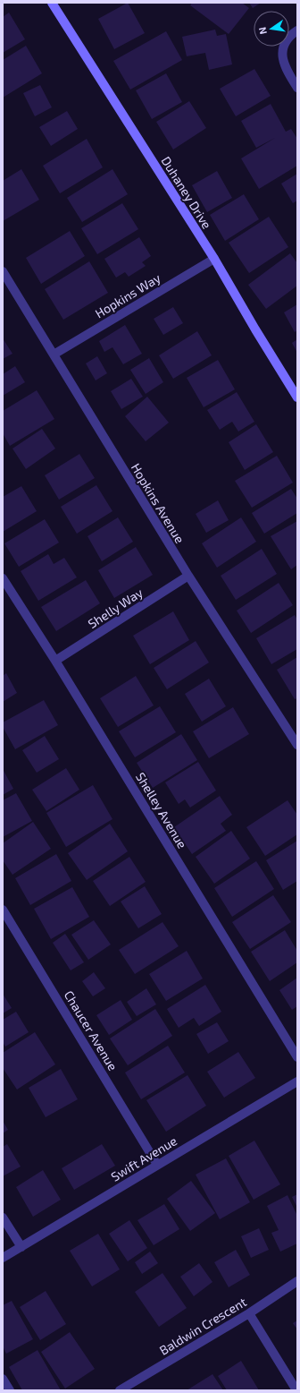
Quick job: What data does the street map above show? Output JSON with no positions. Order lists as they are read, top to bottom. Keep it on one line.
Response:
{"streets":{"street":["Duhaney Drive","Hopkins Way","Hopkins Avenue","Shelly Way","Shelley Avenue","Chaucer Avenue","Swift Avenue","Baldwin Crescent"]},"crossings":[["Duhaney Drive","Hopkins Way"],["Hopkins Way","Hopkins Avenue"],["Hopkins Avenue","Shelly Way"],["Shelly Way","Shelley Avenue"],["Chaucer Avenue","Swift Avenue"]],"north":"left"}
